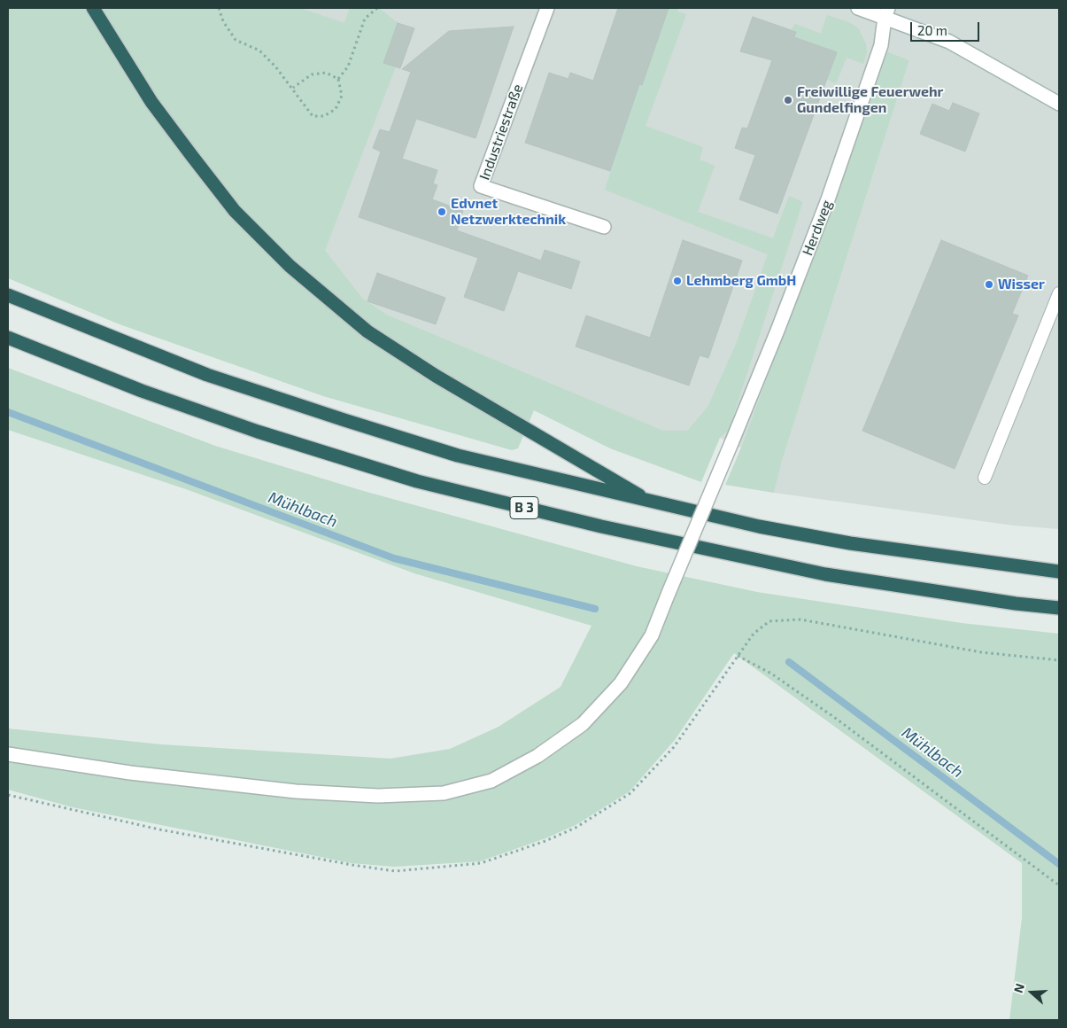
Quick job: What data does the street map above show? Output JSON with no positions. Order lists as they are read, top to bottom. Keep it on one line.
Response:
{"streets":{"highway":["B 3"],"street":["Industriestraße","Herdweg"]},"water":["Mühlbach"],"places":["Freiwillige Feuerwehr Gundelfingen","Edvnet Netzwerktechnik","Lehmberg GmbH","Wisser"],"scale_bar":"20 m","north":"left"}
